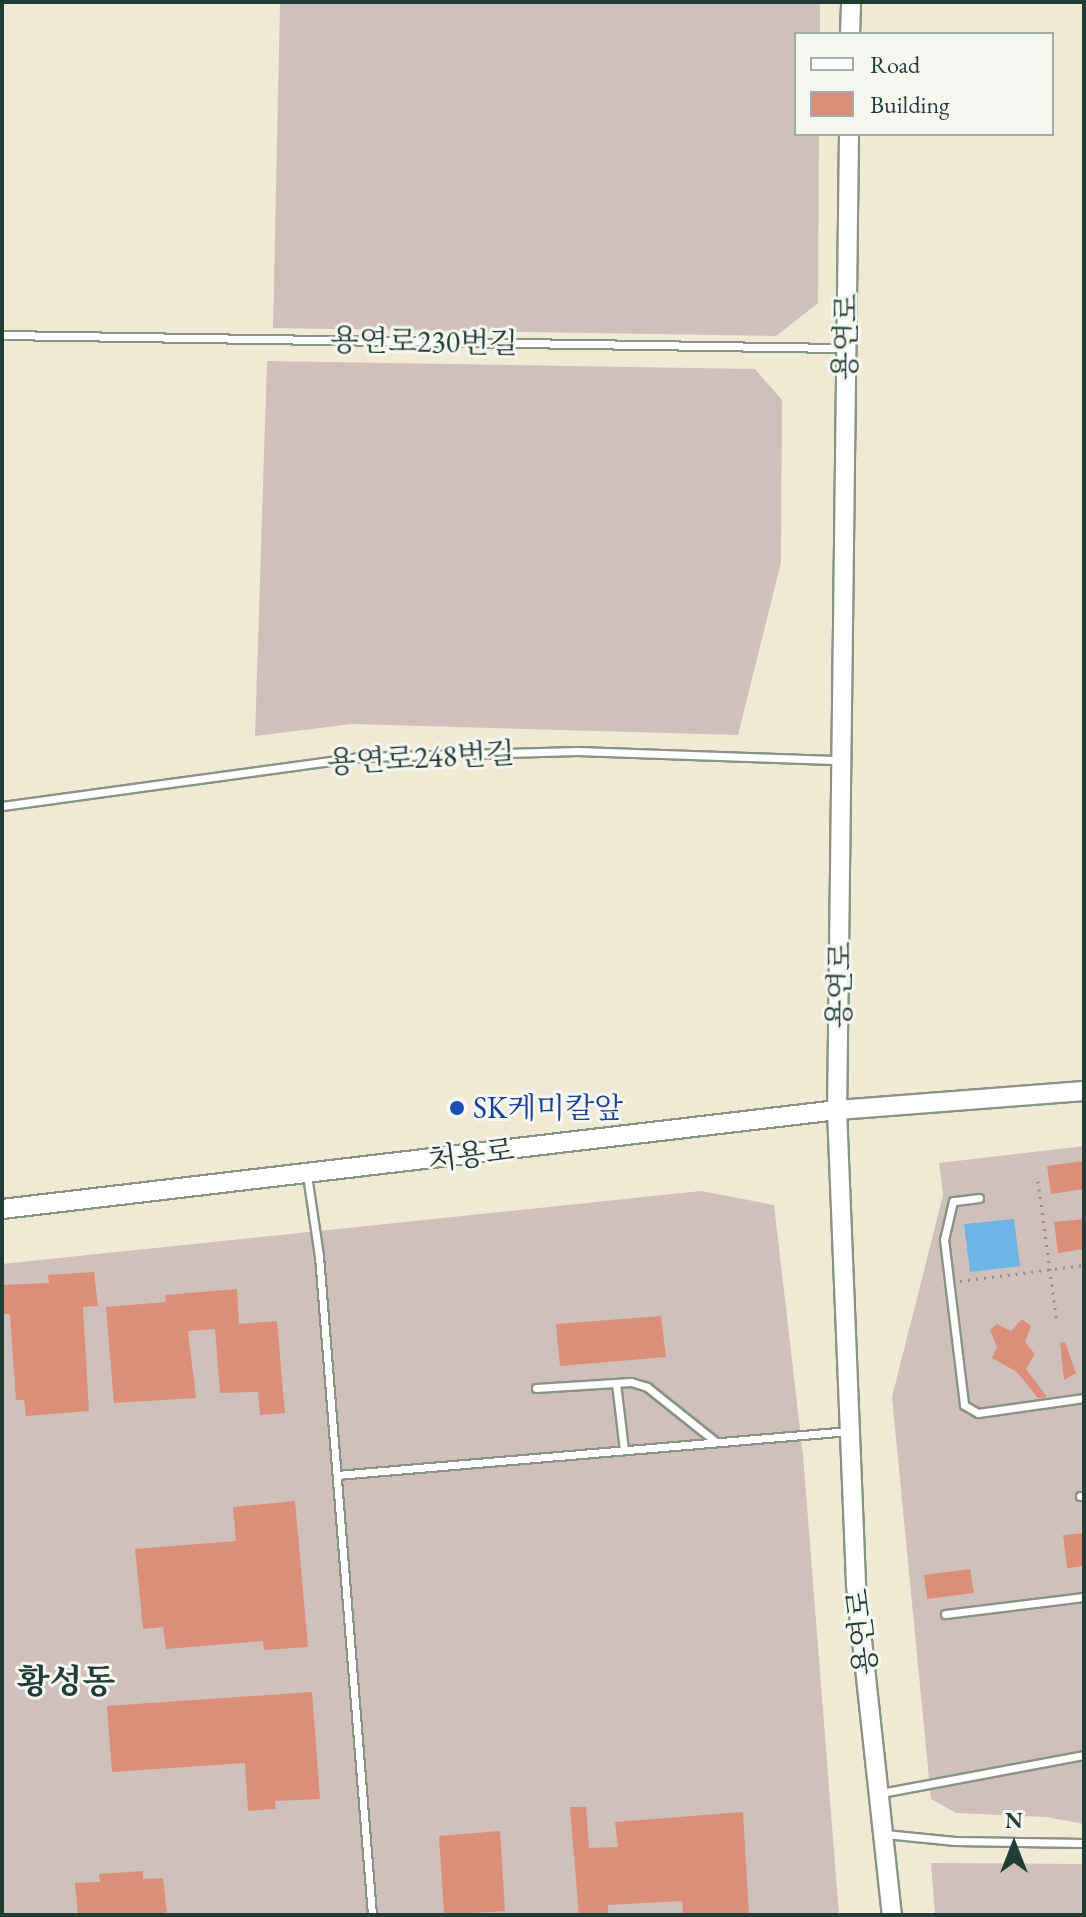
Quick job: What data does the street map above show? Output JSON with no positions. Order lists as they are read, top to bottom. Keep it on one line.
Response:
{"streets":{"street":["용연로","처용로"],"lane":["용연로230번길","용연로248번길"]},"crossings":[["용연로","용연로230번길"],["용연로","용연로248번길"],["용연로","처용로"]],"districts":["황성동"],"places":["SK케미칼앞"],"legend":["Road","Building"],"north":"top"}
